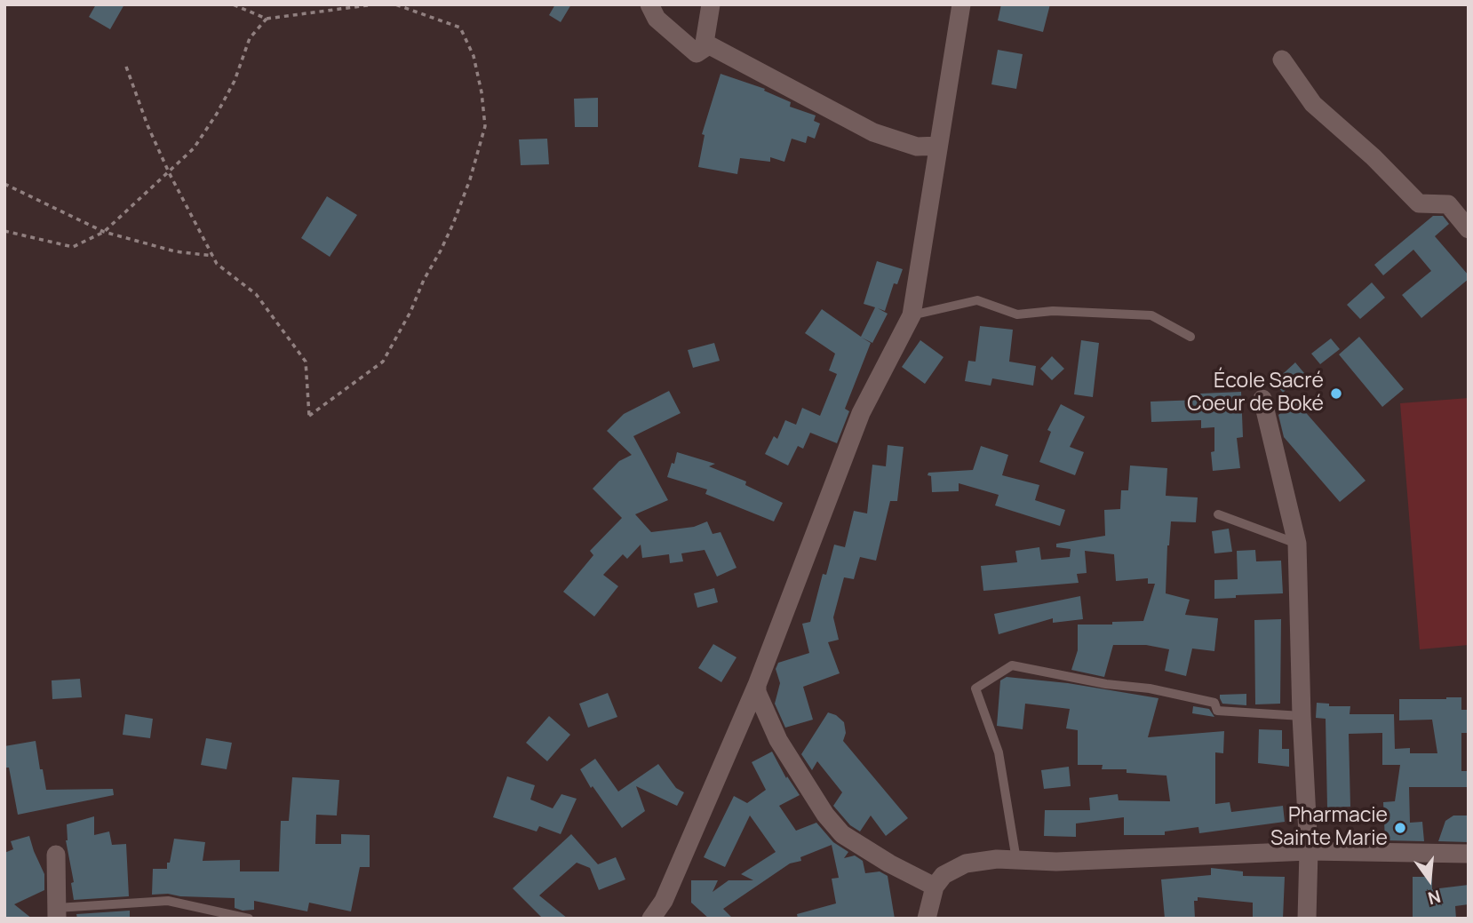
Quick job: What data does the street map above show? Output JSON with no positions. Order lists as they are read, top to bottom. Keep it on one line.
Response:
{"places":["École Sacré Coeur de Boké","Pharmacie Sainte Marie"],"north":"bottom"}
